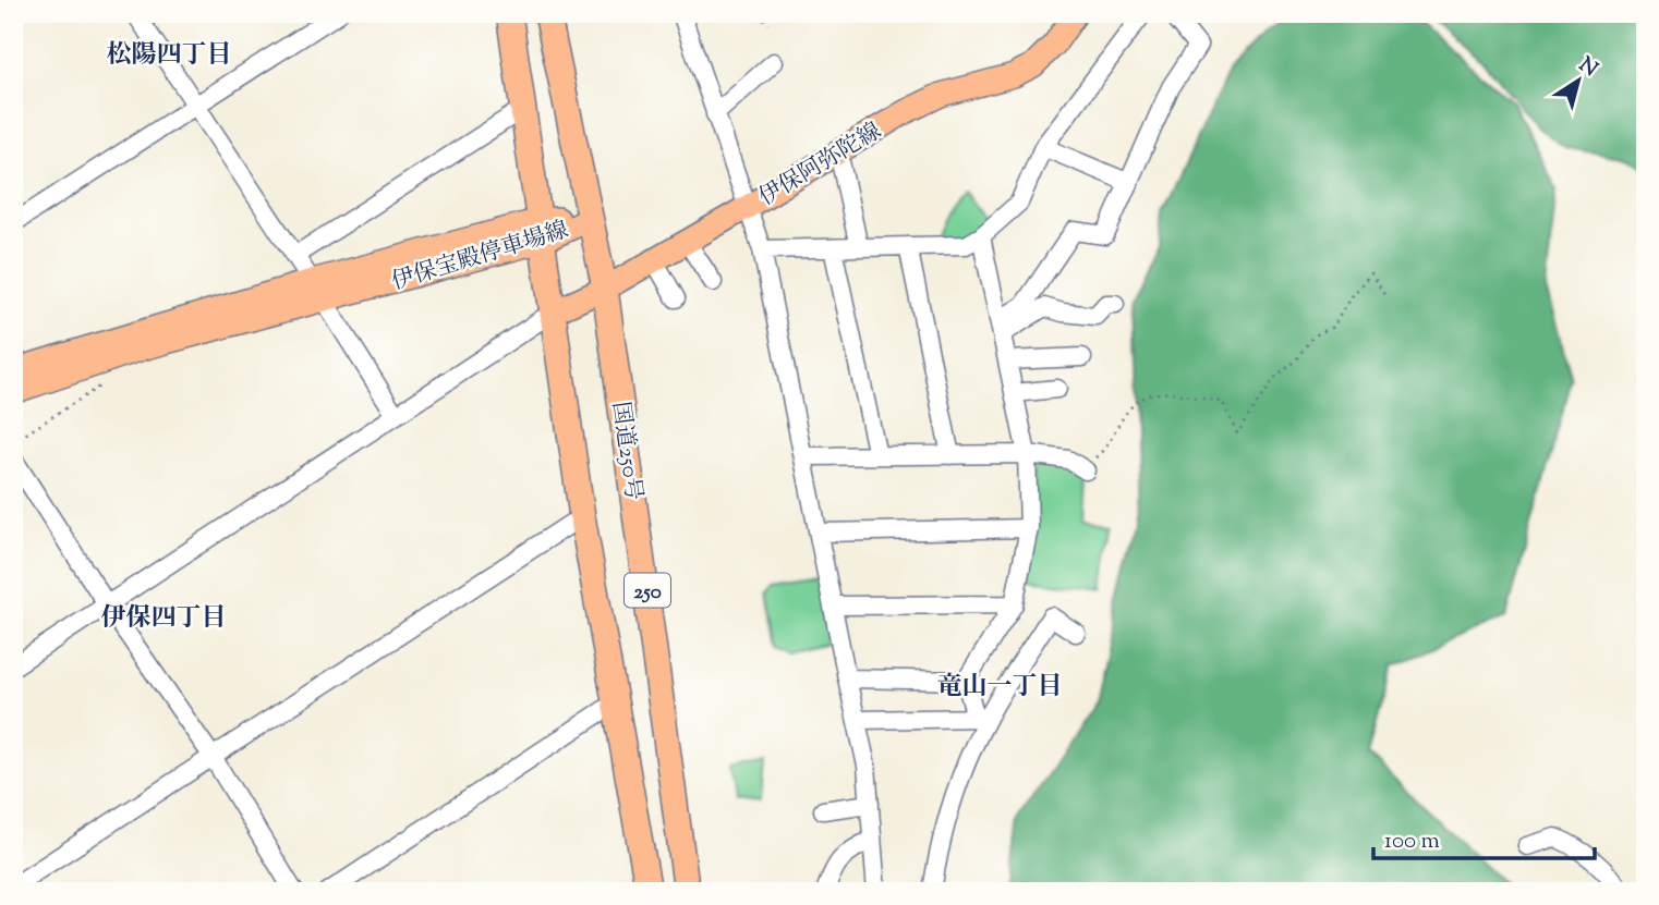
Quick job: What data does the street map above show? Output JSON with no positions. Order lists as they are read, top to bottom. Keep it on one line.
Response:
{"streets":{"highway":["国道250号","250"],"main road":["伊保阿弥陀線","伊保宝殿停車場線"]},"crossings":[["伊保阿弥陀線","国道250号"],["伊保阿弥陀線","250"],["伊保宝殿停車場線","国道250号"],["伊保宝殿停車場線","250"]],"districts":["松陽四丁目","伊保四丁目","竜山一丁目"],"scale_bar":"100 m","north":"top right"}
